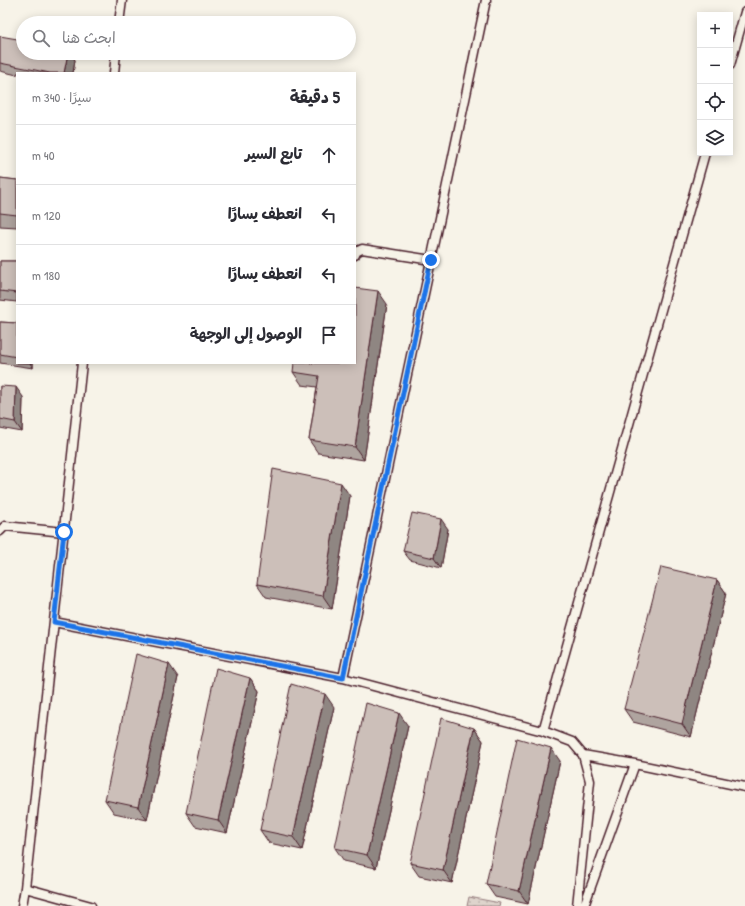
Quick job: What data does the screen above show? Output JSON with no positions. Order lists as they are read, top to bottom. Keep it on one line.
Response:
{"page":{"map_buttons":["+","−"],"search":"ابحث هنا","heading":["5 دقيقة","سيرًا · 340 m"],"list":[["تابع السير","40 m"],["انعطف يسارًا","120 m"],["انعطف يسارًا","180 m"],"الوصول إلى الوجهة"]}}
